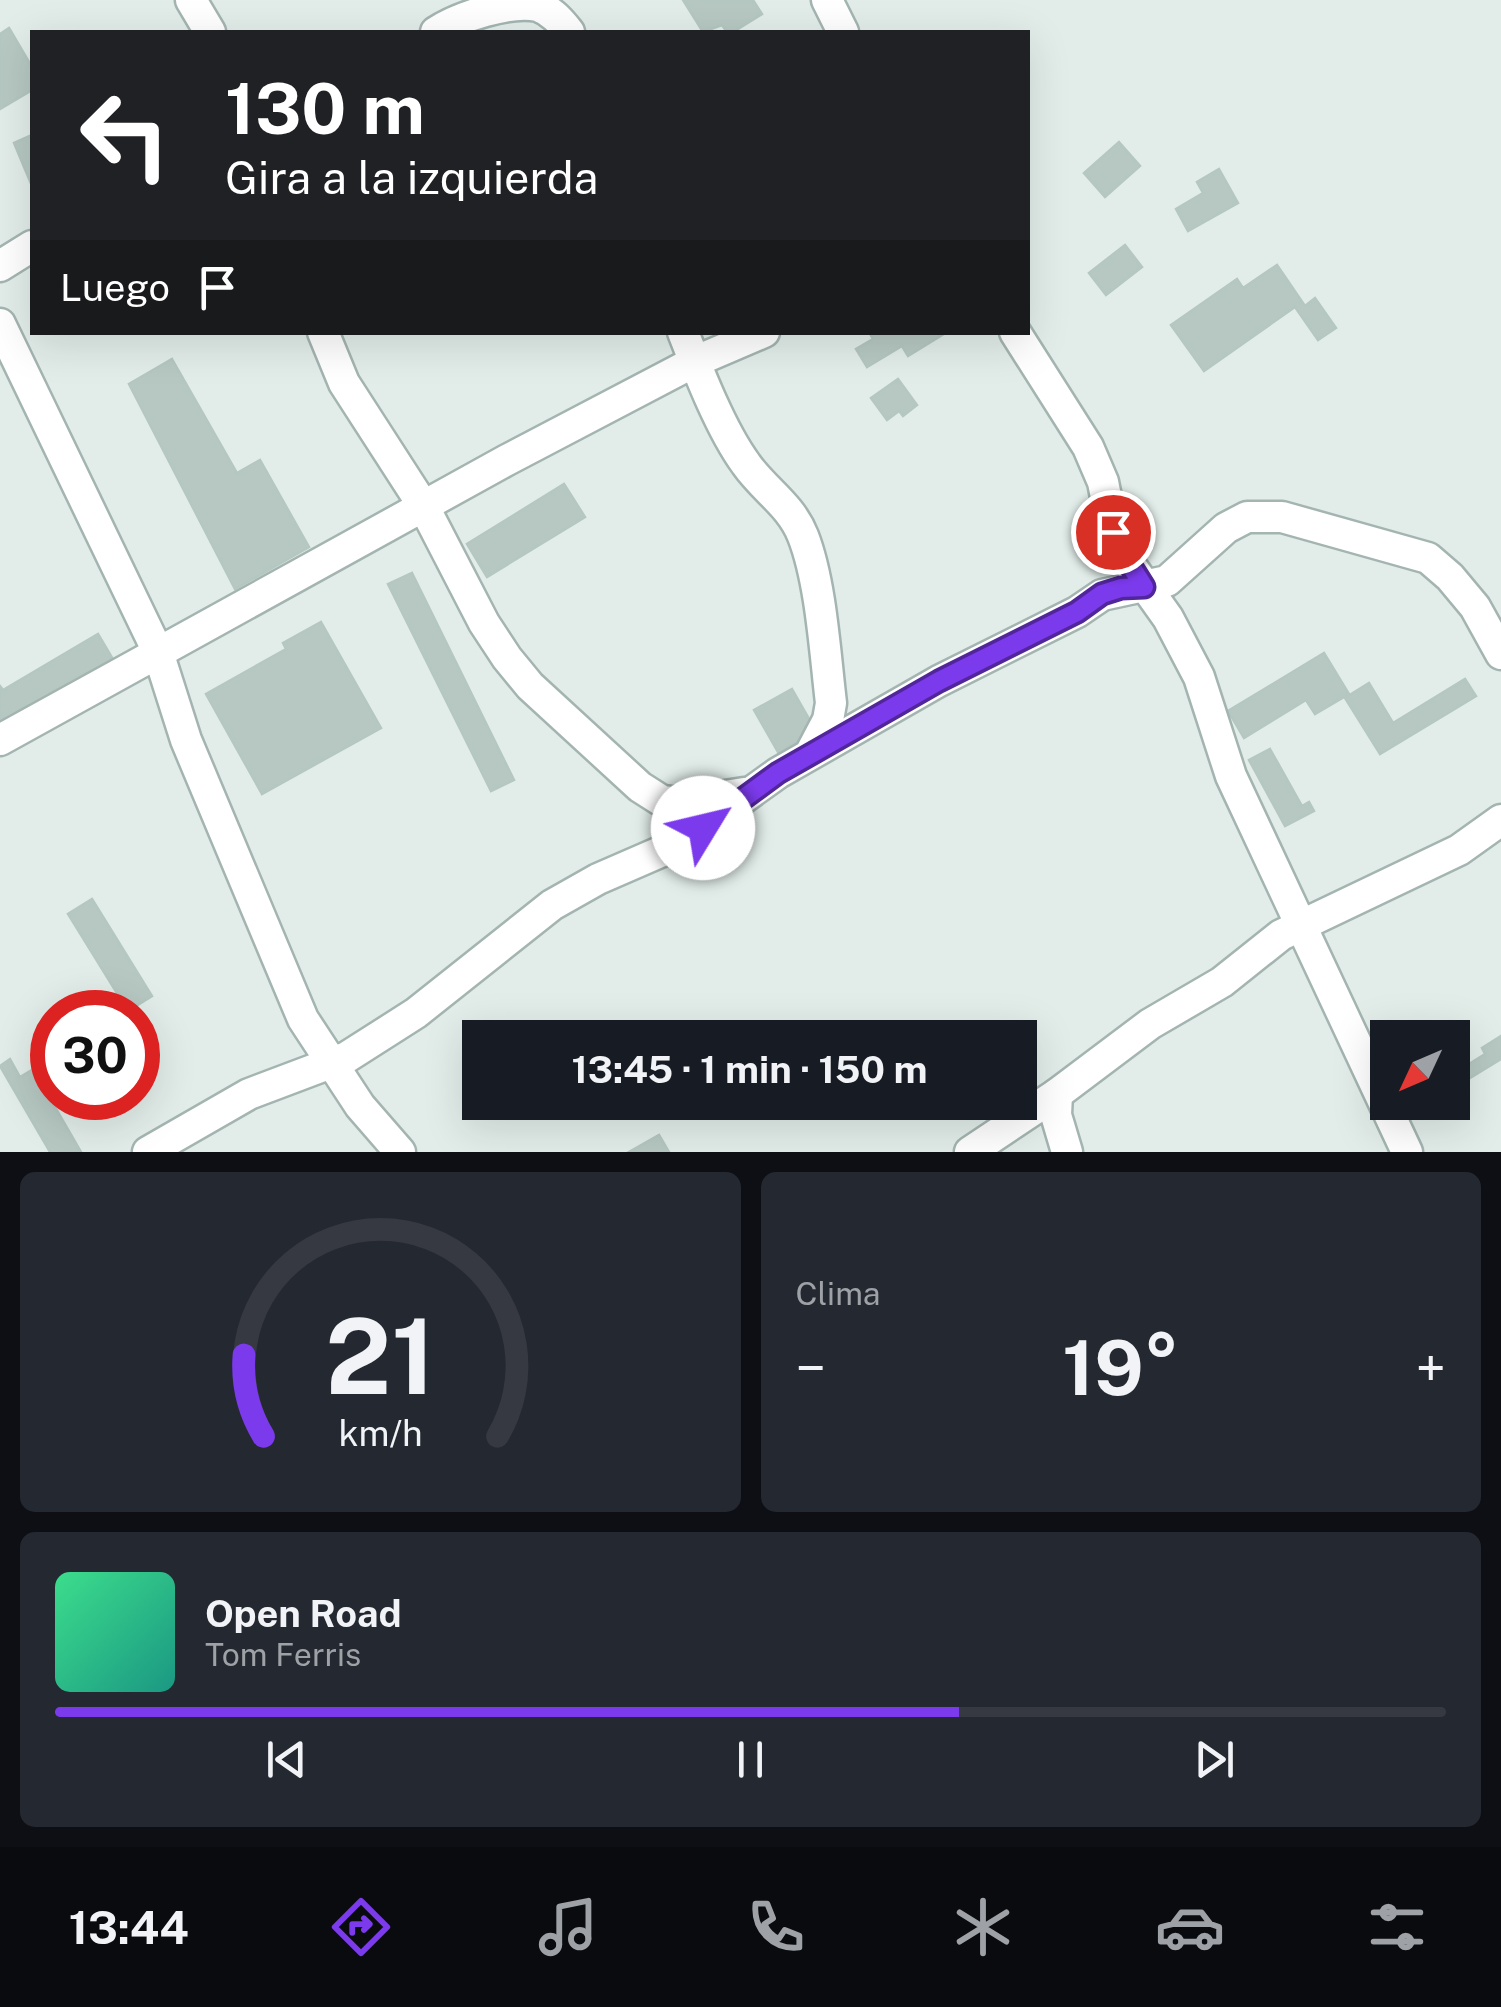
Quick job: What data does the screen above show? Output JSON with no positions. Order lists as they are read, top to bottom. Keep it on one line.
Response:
{"north":"bottom left","page":{"turn":["130 m","Gira a la izquierda"],"then":"Luego","limit":"30","trip":"13:45 · 1 min · 150 m","tile":"Clima","heat":["−","19°","+"],"song":["Open Road","Tom Ferris"],"tabs":"13:44","gauge":["21","km/h"]}}
